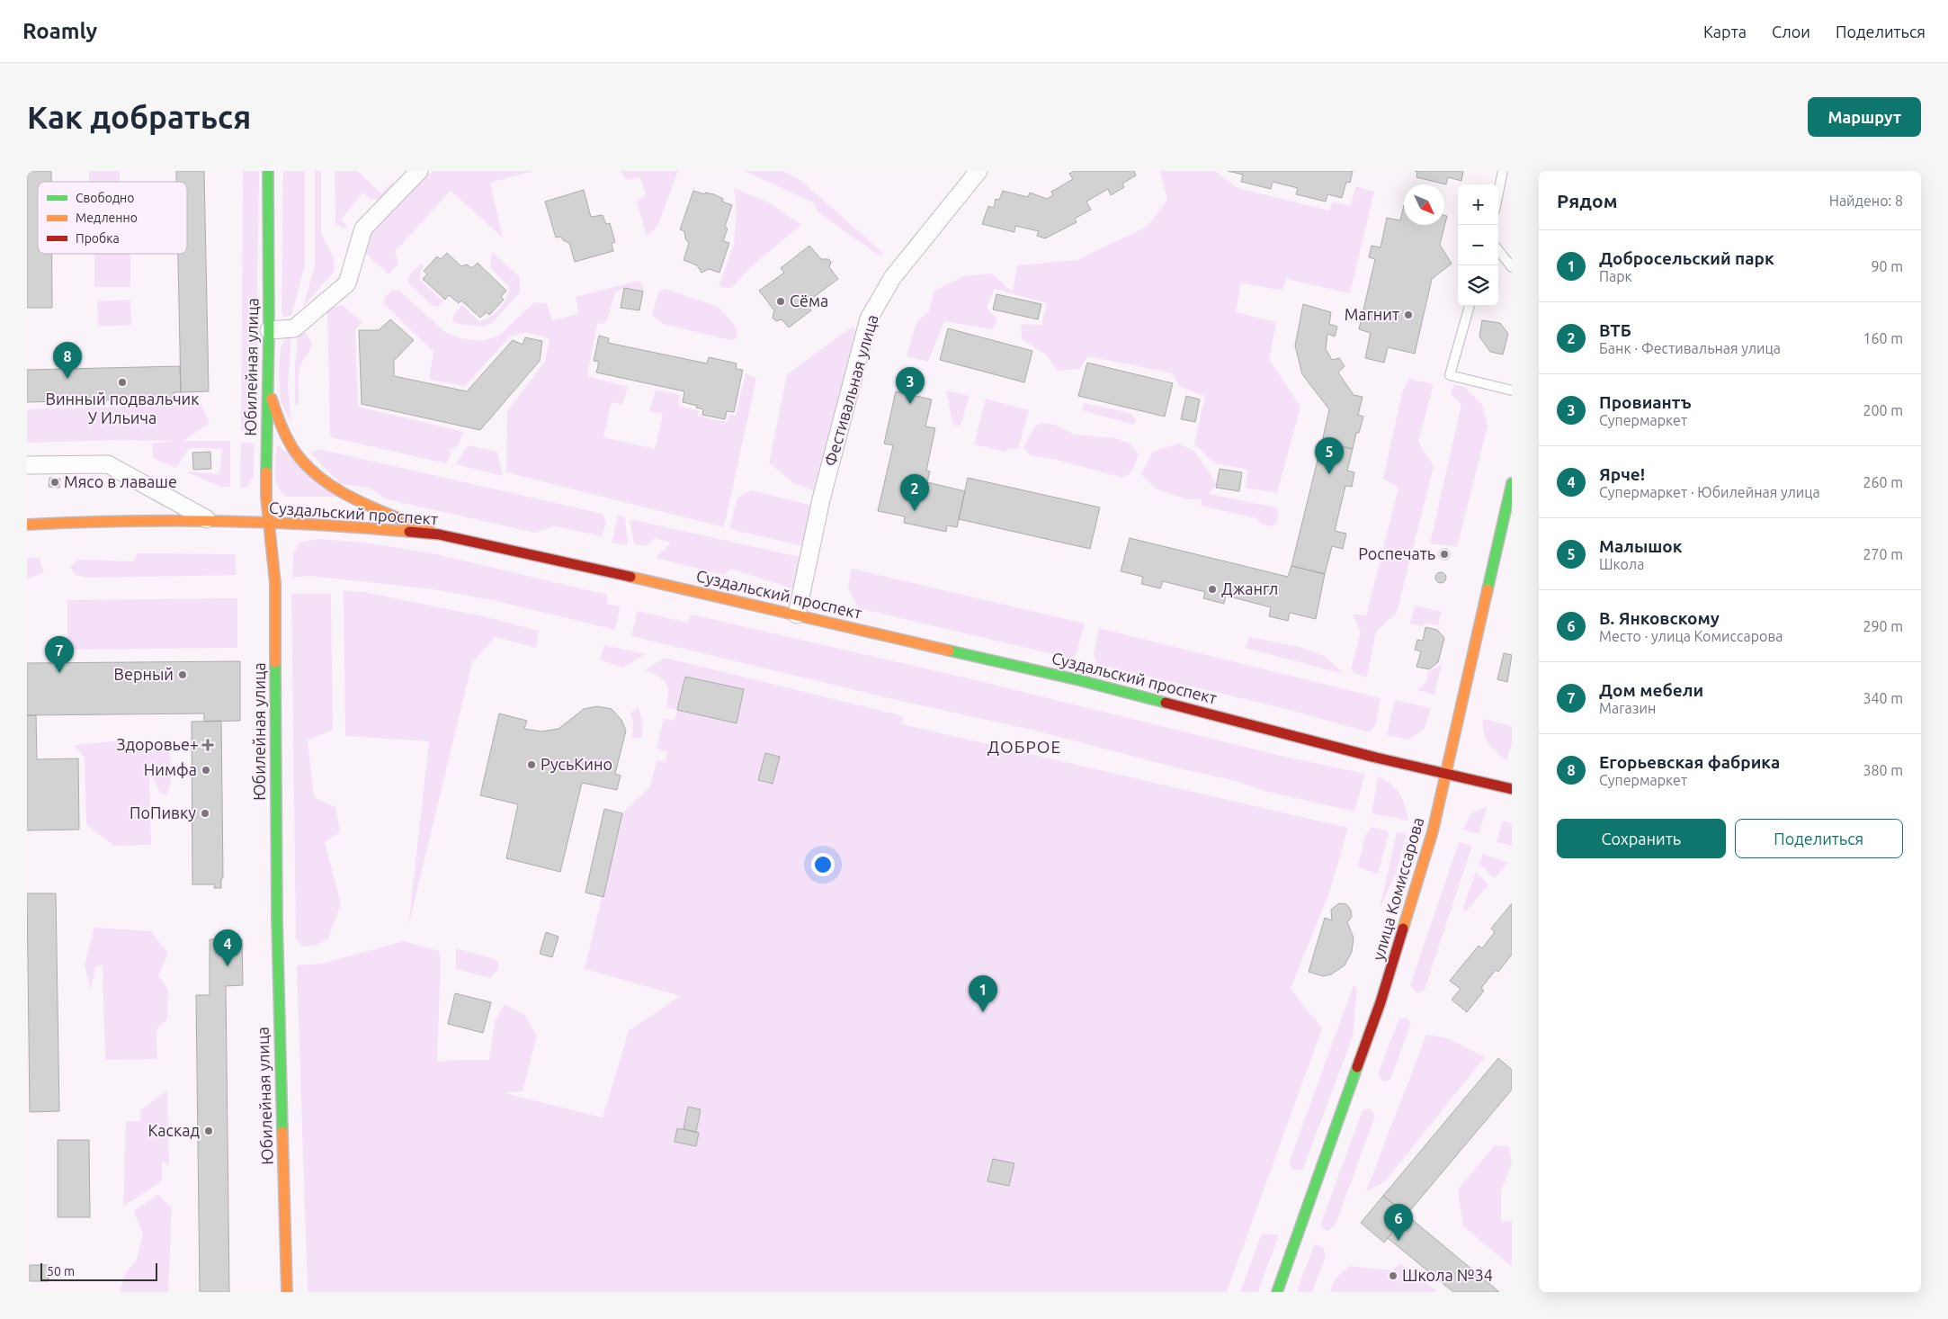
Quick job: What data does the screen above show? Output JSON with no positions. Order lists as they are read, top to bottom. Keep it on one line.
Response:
{"streets":{"main road":["Юбилейная улица","Суздальский проспект","улица Комиссарова"],"street":["Фестивальная улица"]},"crossings":[["Юбилейная улица","Суздальский проспект"],["Фестивальная улица","Суздальский проспект"],["Суздальский проспект","улица Комиссарова"]],"districts":["ДОБРОЕ"],"places":{"other":["Сёма","Магнит","Винный подвальчик У Ильича","Мясо в лаваше","Роспечать","Джангл","Верный","РусьКино","Нимфа","ПоПивку","Каскад","Школа №34"],"health":["Здоровье+"]},"legend":["Свободно","Медленно","Пробка"],"scale_bar":"50 m","north":"bottom right","page":{"header":"Roamly","nav":["Карта","Слои","Поделиться"],"buttons":["Маршрут",["Сохранить","Поделиться"]],"title":"Как добраться","heading":["Рядом","Найдено: 8"],"map_buttons":["+","−"],"list":[{"mark":"1","name":"Добросельский парк","note":"Парк","value":"90 m"},{"mark":"2","name":"ВТБ","note":"Банк · Фестивальная улица","value":"160 m"},{"mark":"3","name":"Провиантъ","note":"Супермаркет","value":"200 m"},{"mark":"4","name":"Ярче!","note":"Супермаркет · Юбилейная улица","value":"260 m"},{"mark":"5","name":"Малышок","note":"Школа","value":"270 m"},{"mark":"6","name":"В. Янковскому","note":"Место · улица Комиссарова","value":"290 m"},{"mark":"7","name":"Дом мебели","note":"Магазин","value":"340 m"},{"mark":"8","name":"Егорьевская фабрика","note":"Супермаркет","value":"380 m"}],"pins":["8","3","5","2","7","4","1","6"],"scale":"50 m"}}
